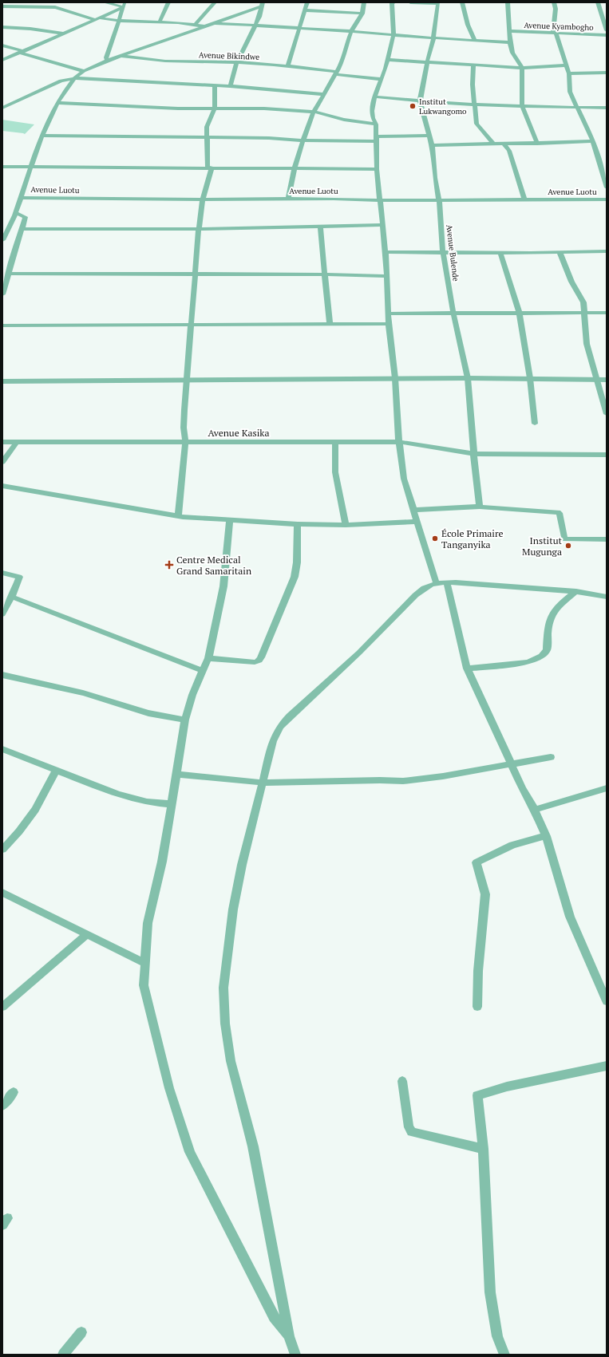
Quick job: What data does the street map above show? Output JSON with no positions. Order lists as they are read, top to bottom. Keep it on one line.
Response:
{"streets":{"street":["Avenue Kyambogho","Avenue Bikindwe","Avenue Luotu","Avenue Bulende","Avenue Kasika"]},"crossings":[["Avenue Luotu","Avenue Bulende"],["Avenue Bulende","Avenue Kasika"]],"places":{"other":["Institut Lukwangomo","École Primaire Tanganyika","Institut Mugunga"],"health":["Centre Medical Grand Samaritain"]}}
